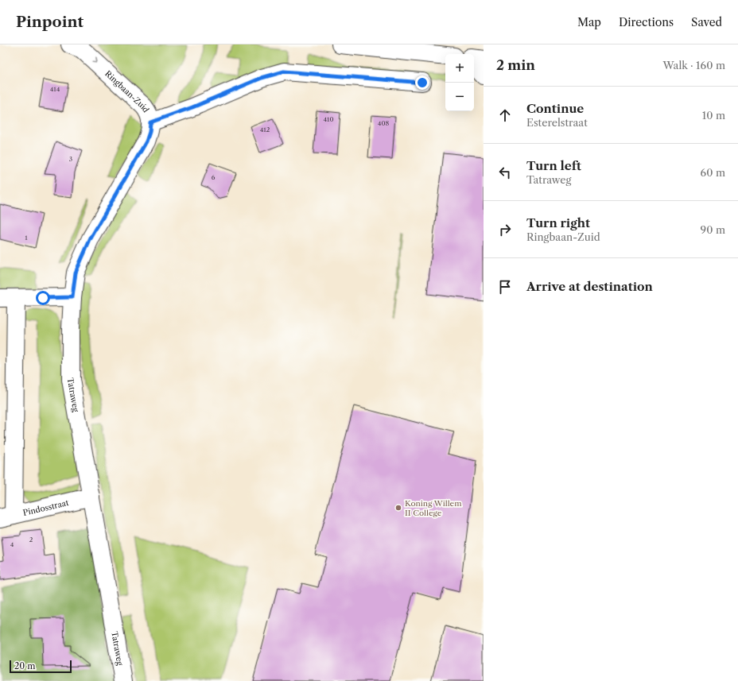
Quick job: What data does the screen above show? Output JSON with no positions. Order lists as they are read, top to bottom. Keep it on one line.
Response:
{"streets":{"street":["Ringbaan-Zuid","Tatraweg","Pindosstraat"]},"crossings":[["Ringbaan-Zuid","Tatraweg"],["Tatraweg","Pindosstraat"]],"places":["Koning Willem II College"],"house_numbers":["414","410","408","412","3","6","1","2","4"],"scale_bar":"20 m","page":{"header":"Pinpoint","nav":["Map","Directions","Saved"],"heading":["2 min","Walk · 160 m"],"map_buttons":["+","−"],"list":[["Continue","Esterelstraat","10 m"],["Turn left","Tatraweg","60 m"],["Turn right","Ringbaan-Zuid","90 m"],"Arrive at destination"],"scale":"20 m"}}
